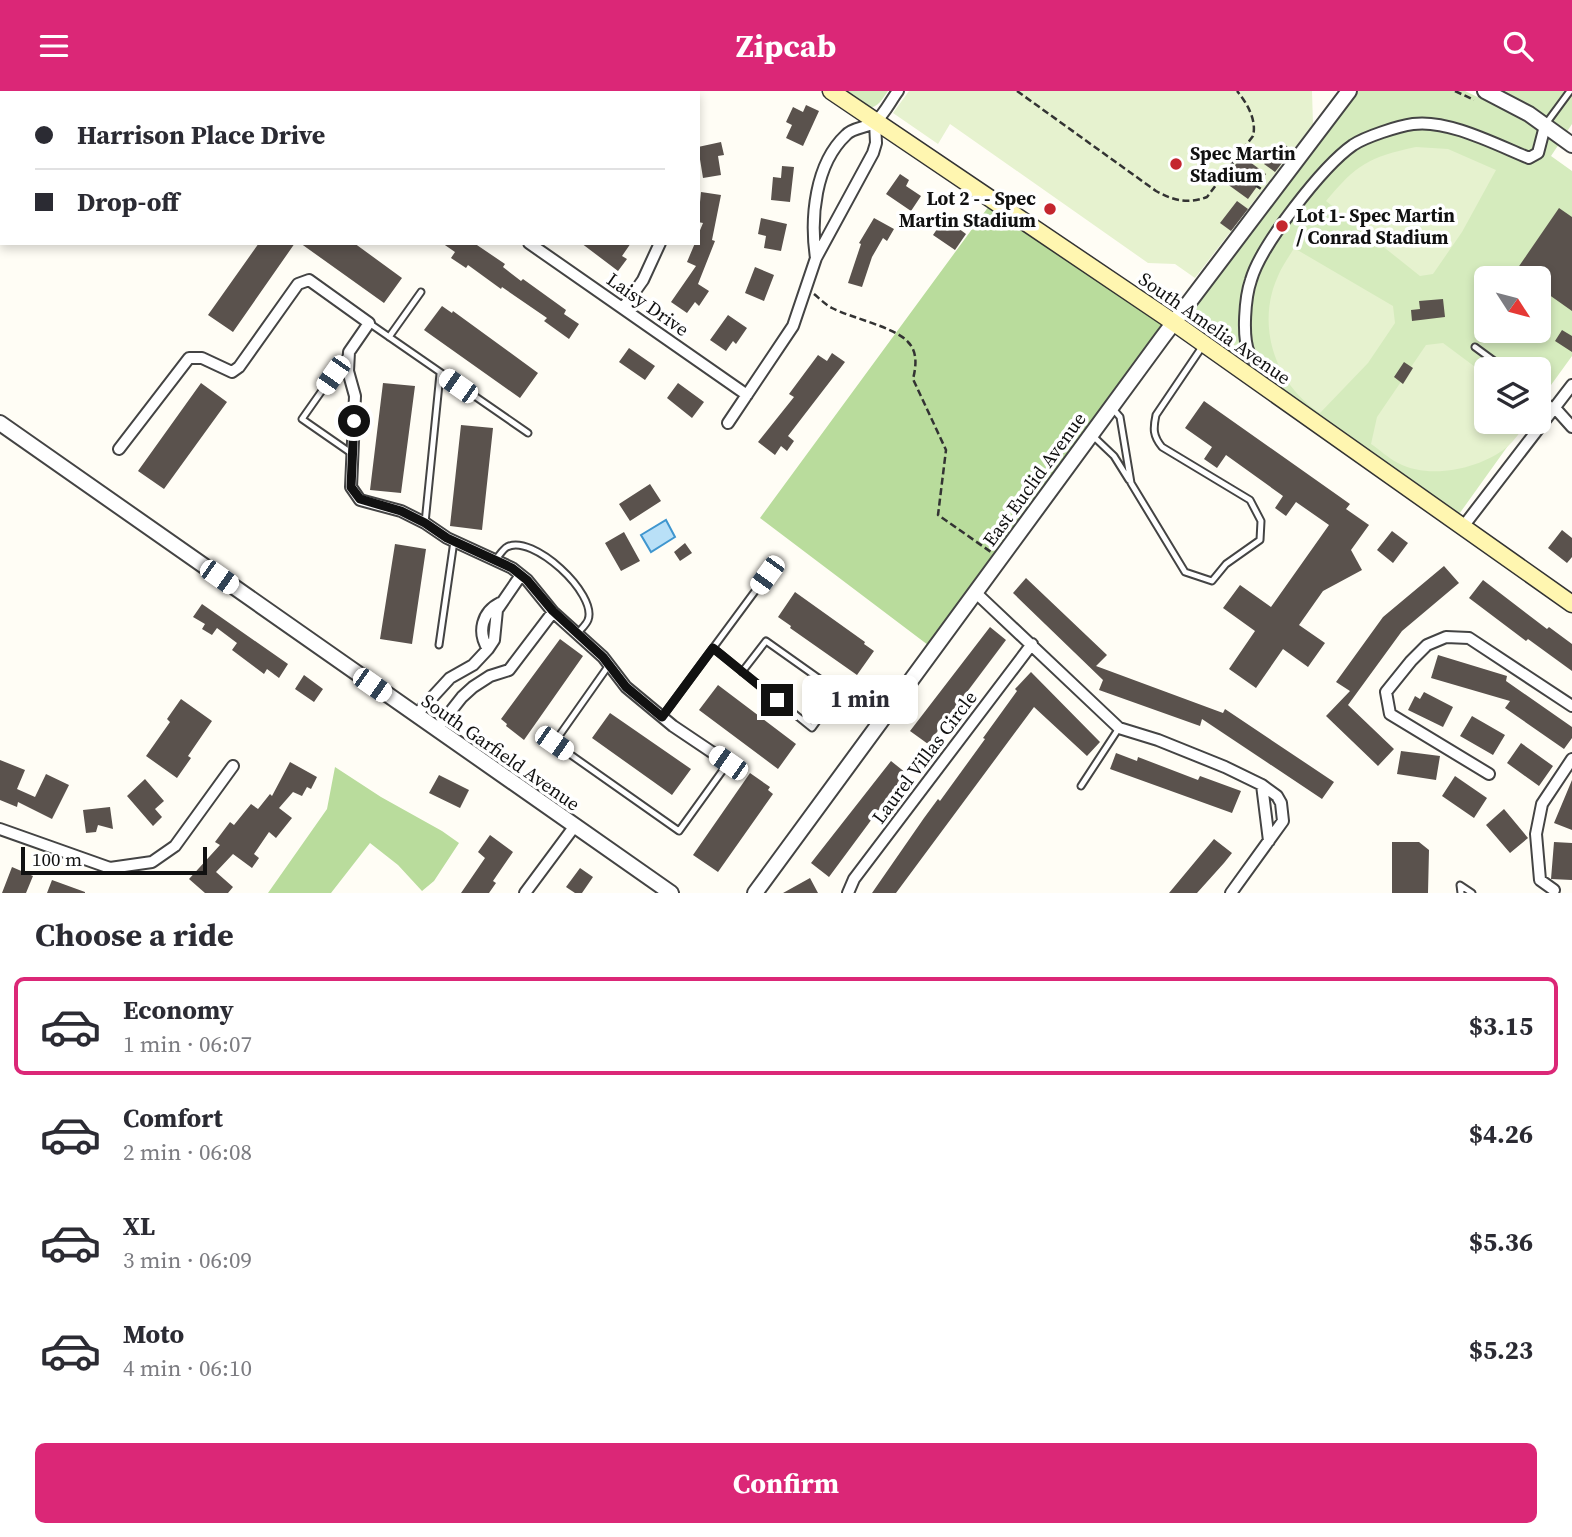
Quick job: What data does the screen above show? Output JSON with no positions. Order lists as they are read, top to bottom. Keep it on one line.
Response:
{"streets":{"main road":["South Amelia Avenue"],"street":["Laisy Drive","East Euclid Avenue","South Garfield Avenue","Laurel Villas Circle"]},"crossings":[["South Amelia Avenue","East Euclid Avenue"]],"places":["Spec Martin Stadium","Lot 2 - - Spec Martin Stadium","Lot 1- Spec Martin / Conrad Stadium"],"scale_bar":"100 m","north":"bottom right","page":{"header":"Zipcab","banner":["Harrison Place Drive","Drop-off"],"bubble":"1 min","scale":"100 m","heading":"Choose a ride","list":[{"name":"Economy","note":"1 min · 06:07","value":"$3.15"},{"name":"Comfort","note":"2 min · 06:08","value":"$4.26"},{"name":"XL","note":"3 min · 06:09","value":"$5.36"},{"name":"Moto","note":"4 min · 06:10","value":"$5.23"}],"buttons":"Confirm"}}
